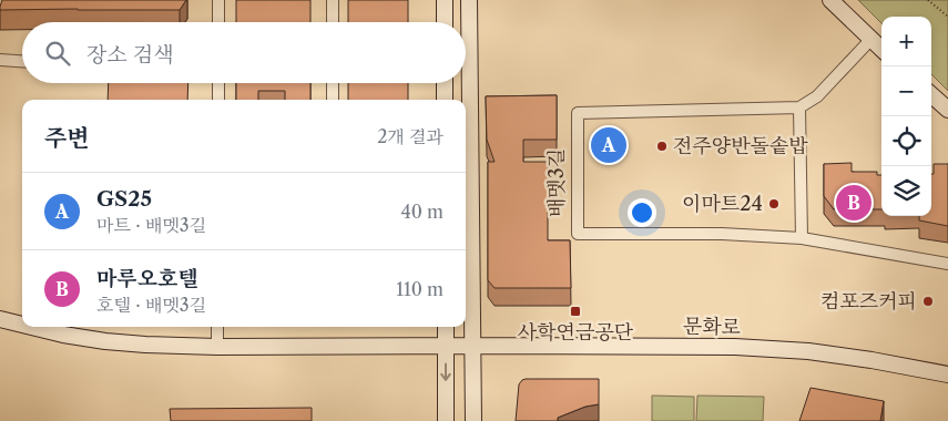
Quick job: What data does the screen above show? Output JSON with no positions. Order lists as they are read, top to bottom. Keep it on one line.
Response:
{"streets":{"street":["배멧3길","문화로"]},"places":{"other":["전주양반돌솥밥","이마트24","컴포즈커피"],"transit":["사학연금공단"]},"page":{"map_buttons":["+","−"],"search":"장소 검색","heading":["주변","2개 결과"],"pins":["A","B"],"list":[{"mark":"A","name":"GS25","note":"마트 · 배멧3길","value":"40 m"},{"mark":"B","name":"마루오호텔","note":"호텔 · 배멧3길","value":"110 m"}]}}
